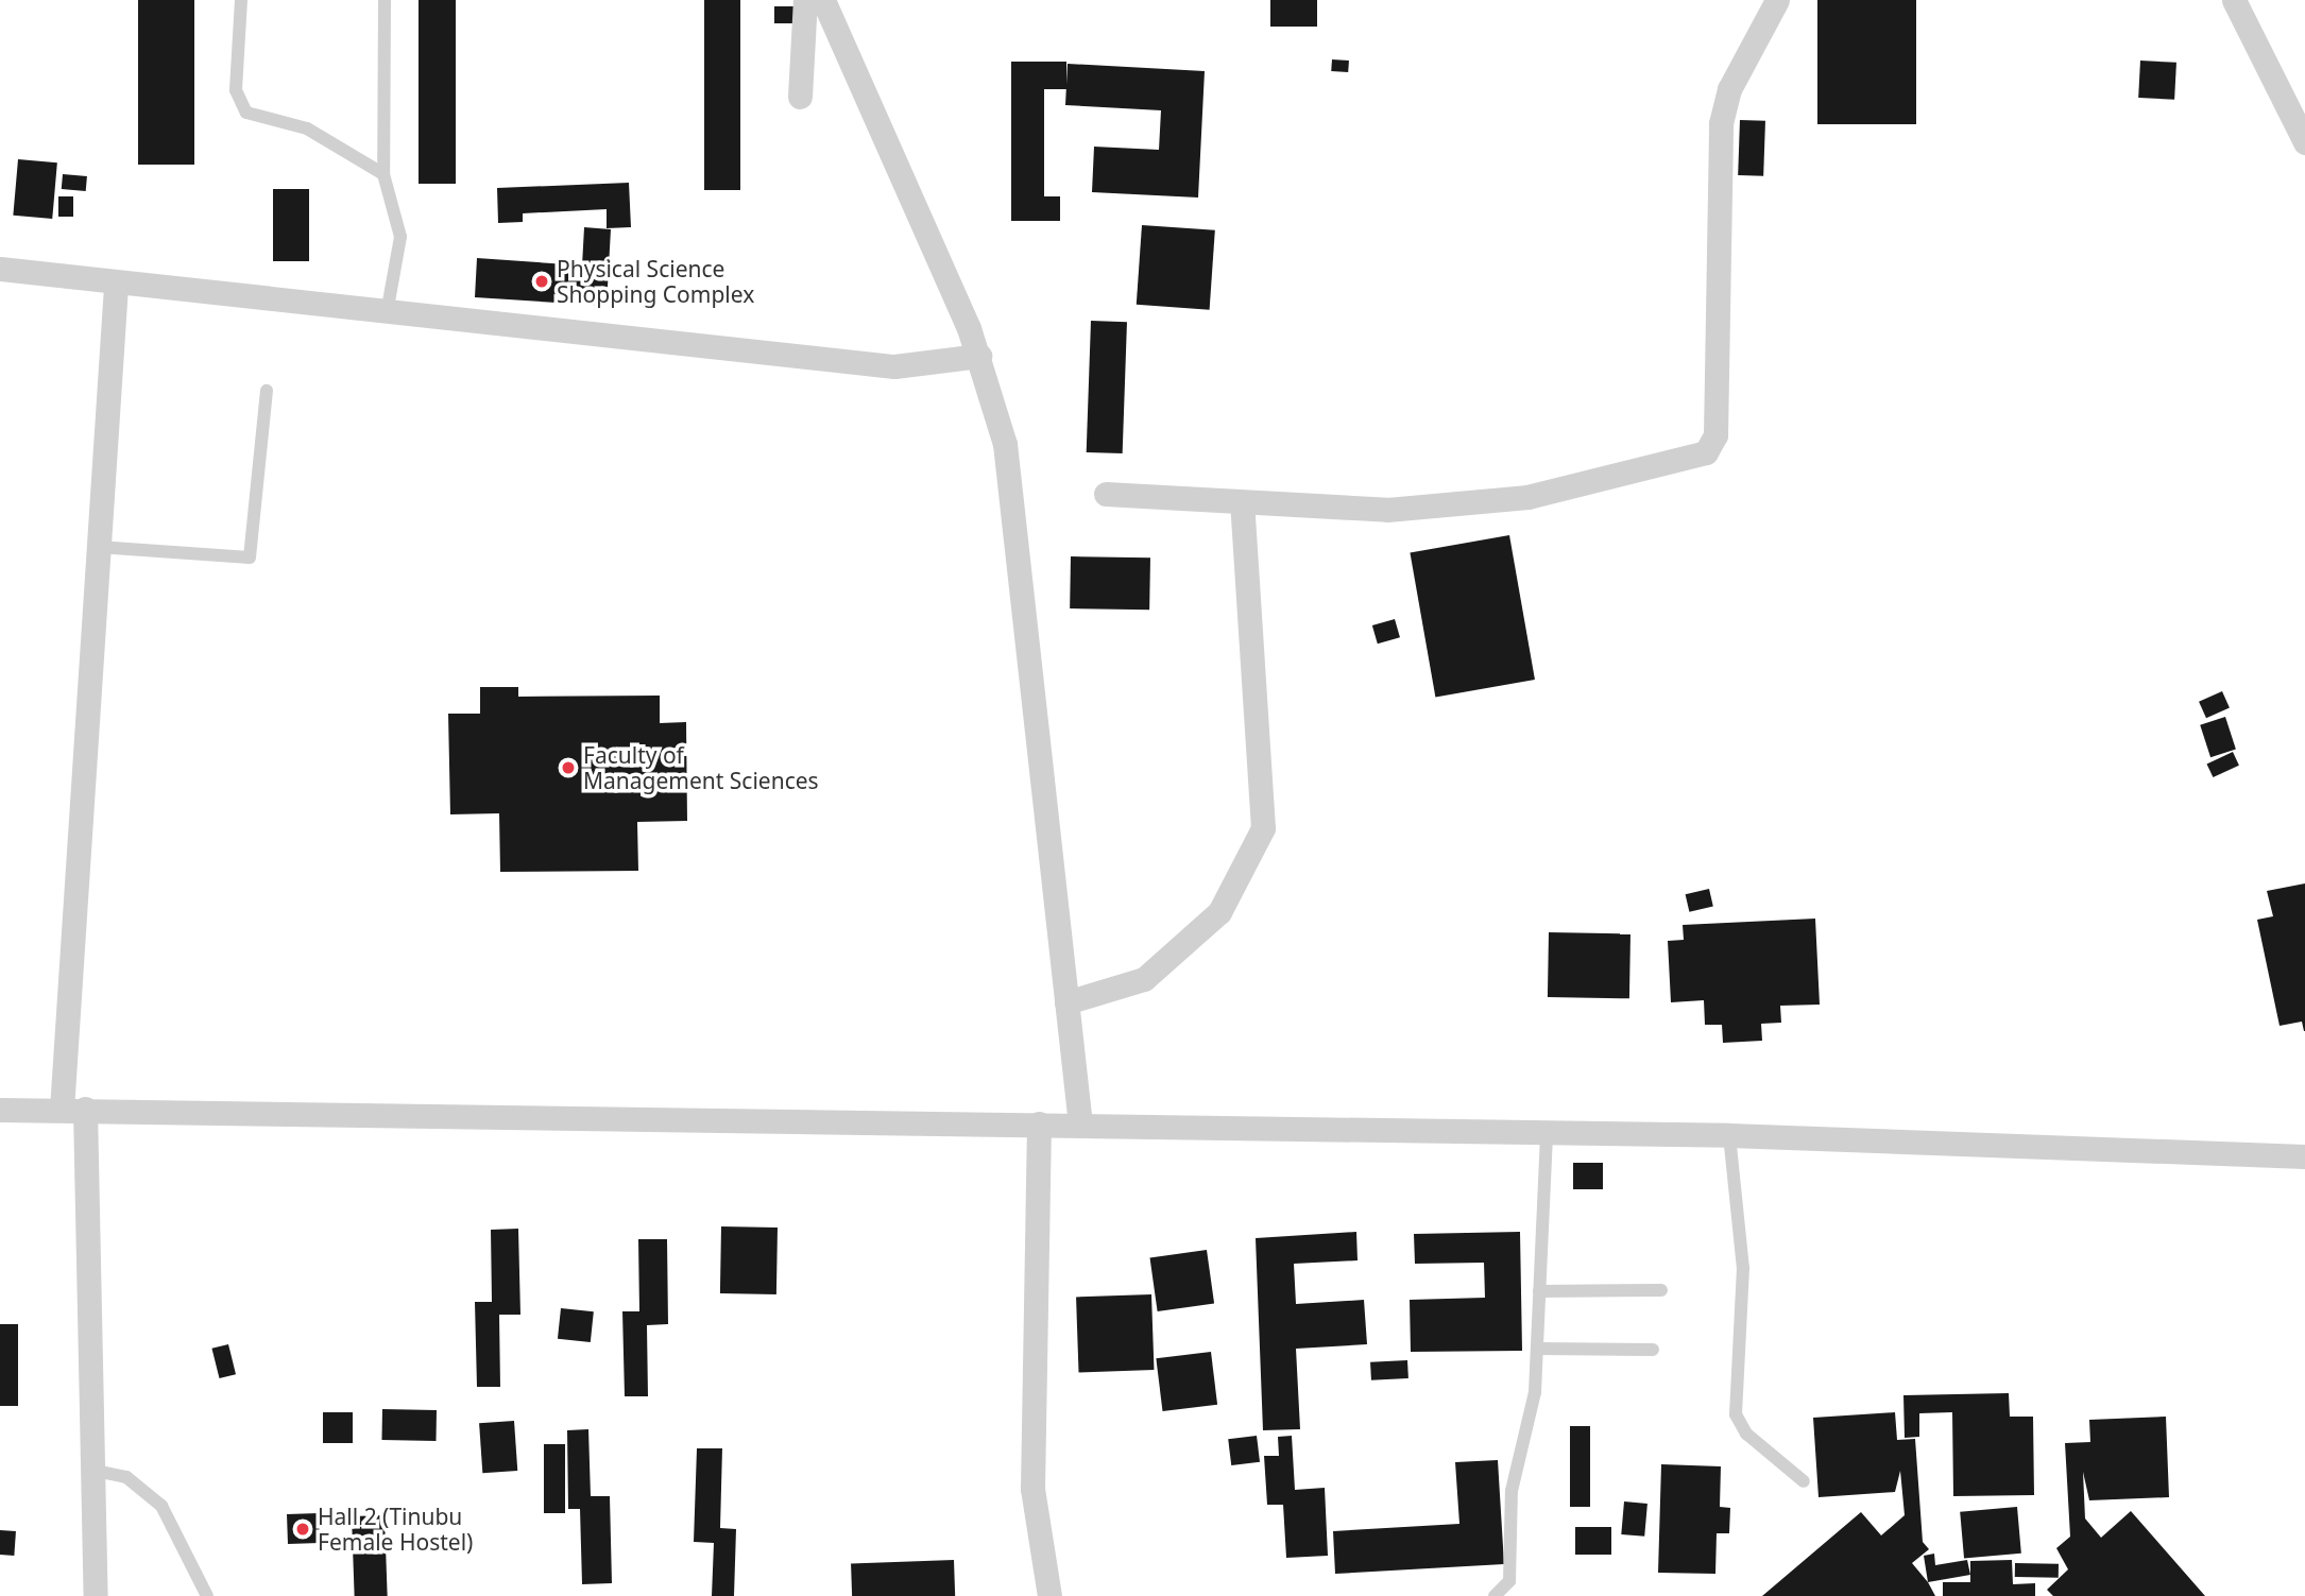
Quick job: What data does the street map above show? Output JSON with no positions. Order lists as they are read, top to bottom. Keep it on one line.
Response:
{"places":["Physical Science Shopping Complex","Faculty of Management Sciences","Hall 2 (Tinubu Female Hostel)"]}
